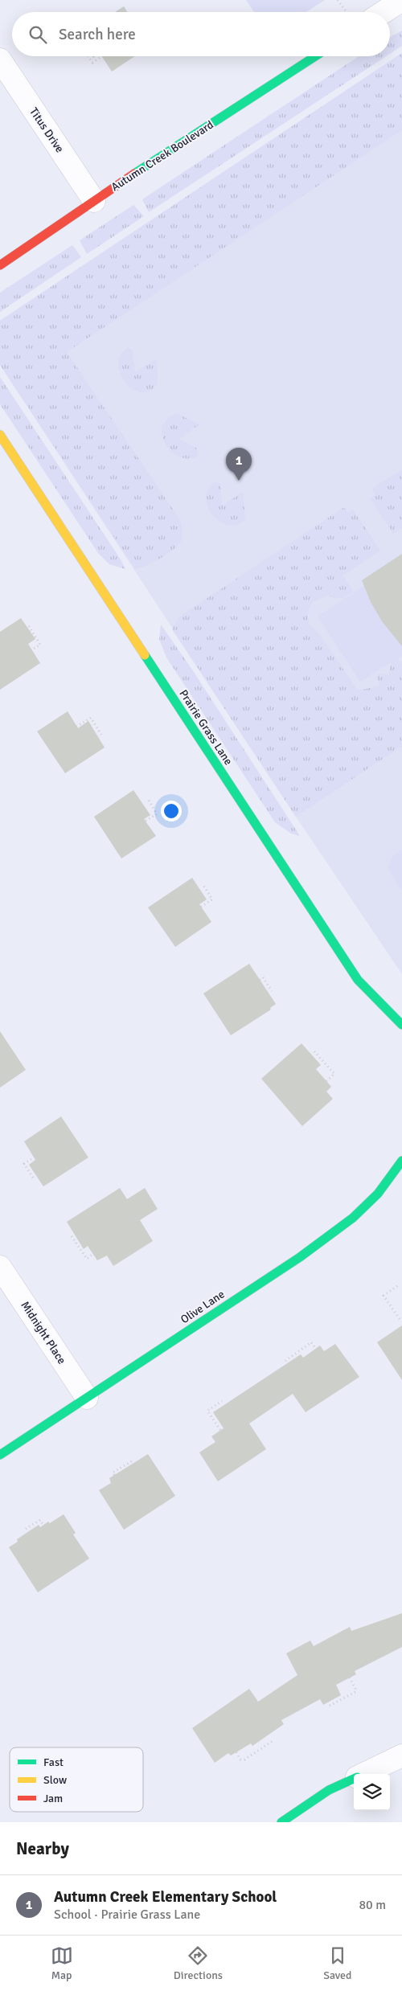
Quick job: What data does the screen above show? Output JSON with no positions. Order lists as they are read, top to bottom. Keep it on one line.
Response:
{"streets":{"street":["Titus Drive","Autumn Creek Boulevard","Prairie Grass Lane","Olive Lane","Midnight Place"]},"crossings":[["Titus Drive","Autumn Creek Boulevard"],["Olive Lane","Midnight Place"]],"legend":["Fast","Slow","Jam"],"page":{"search":"Search here","pins":"1","heading":"Nearby","list":[{"mark":"1","name":"Autumn Creek Elementary School","note":"School · Prairie Grass Lane","value":"80 m"}],"nav":["Map","Directions","Saved"]}}
